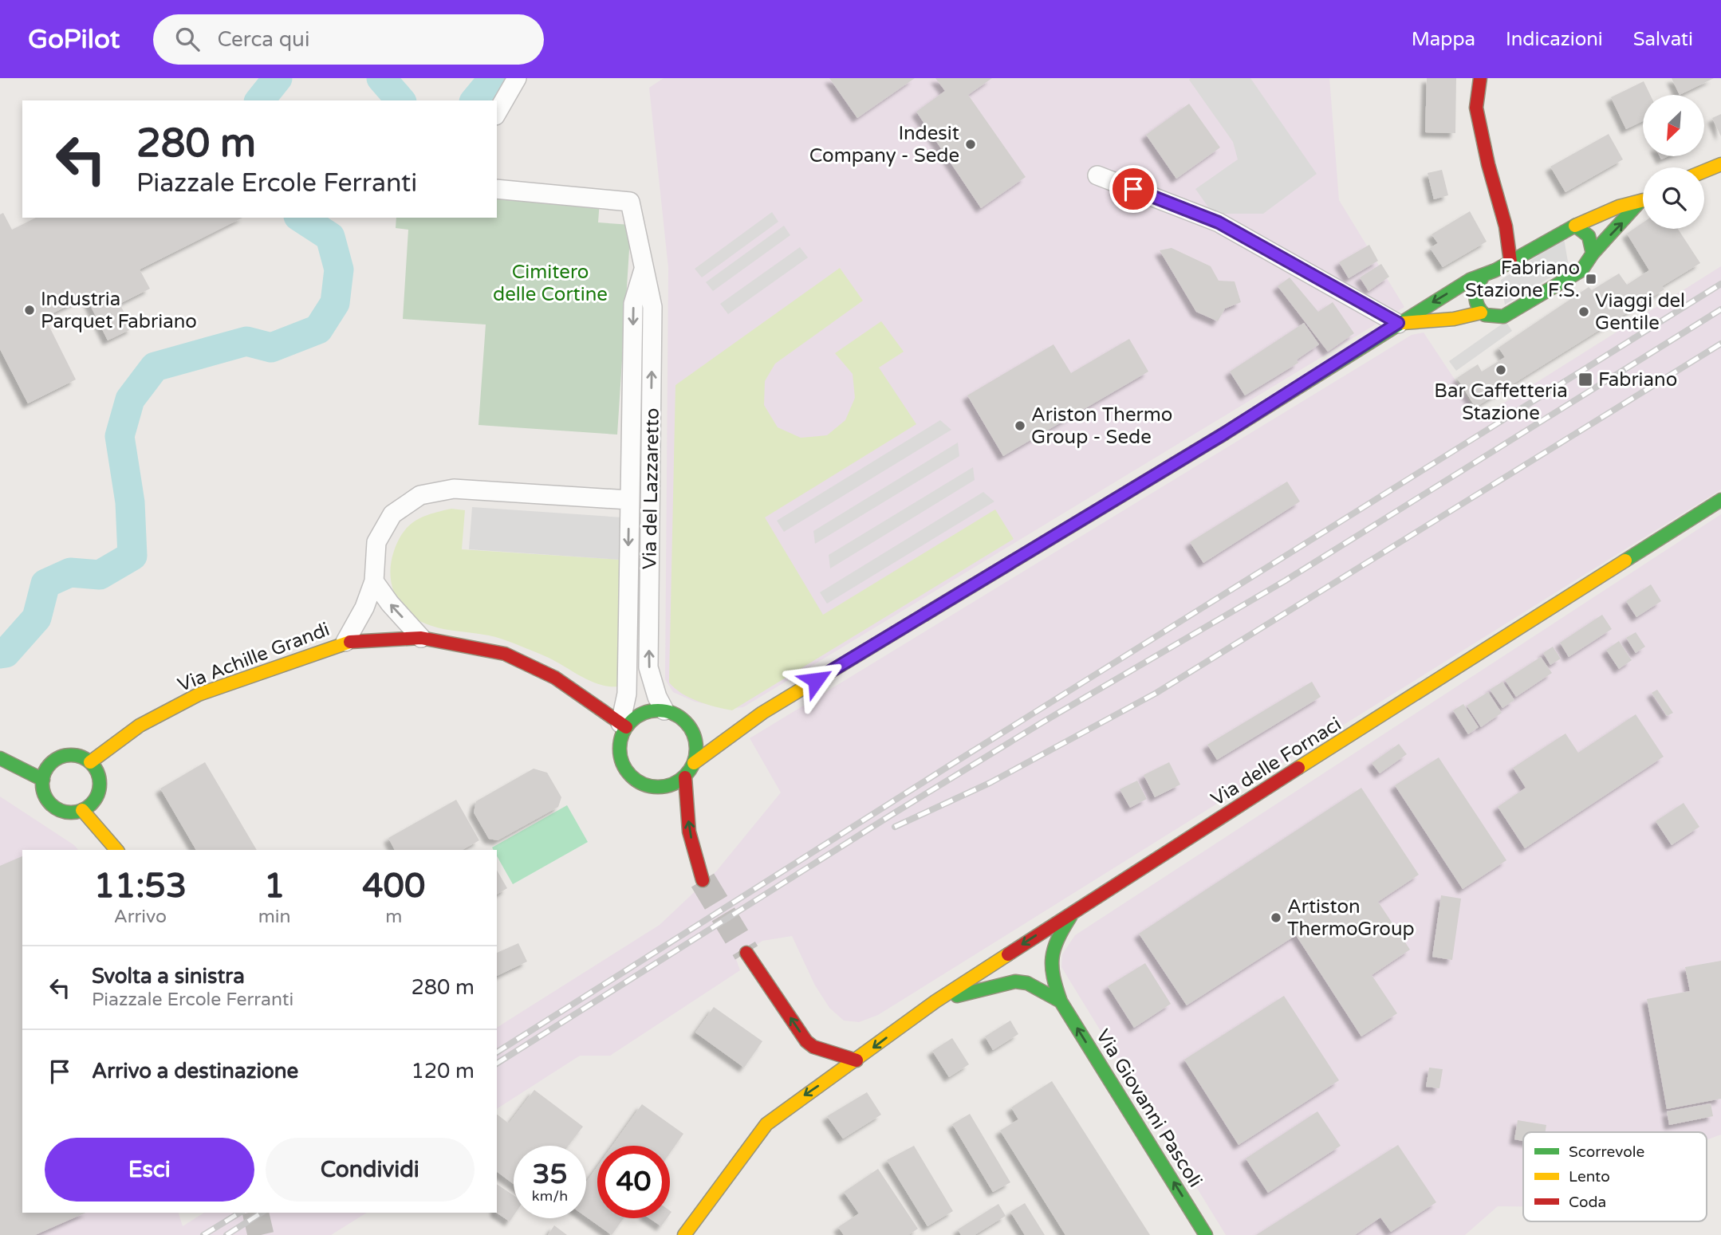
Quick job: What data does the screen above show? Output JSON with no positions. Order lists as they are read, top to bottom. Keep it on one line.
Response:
{"streets":{"main road":["Via Achille Grandi","Via delle Fornaci","Via Giovanni Pascoli"],"street":["Via del Lazzaretto"]},"crossings":[["Via del Lazzaretto","Via Achille Grandi"],["Via delle Fornaci","Via Giovanni Pascoli"]],"one_way":["Via delle Fornaci","Via Giovanni Pascoli"],"parks":["Cimitero delle Cortine"],"places":{"other":["Indesit Company - Sede","Industria Parquet Fabriano","Viaggi del Gentile","Bar Caffetteria Stazione","Ariston Thermo Group - Sede","Artiston ThermoGroup"],"transit":["Fabriano Stazione F.S.","Fabriano"]},"legend":["Scorrevole","Lento","Coda"],"north":"bottom left","page":{"header":"GoPilot","search":"Cerca qui","nav":["Mappa","Indicazioni","Salvati"],"turn":["280 m","Piazzale Ercole Ferranti"],"eta":["11:53","Arrivo","1","min","400","m"],"list":[{"name":"Svolta a sinistra","note":"Piazzale Ercole Ferranti","value":"280 m"},{"name":"Arrivo a destinazione","value":"120 m"}],"buttons":["Esci","Condividi"],"speed":"35 km/h","limit":"40"}}
